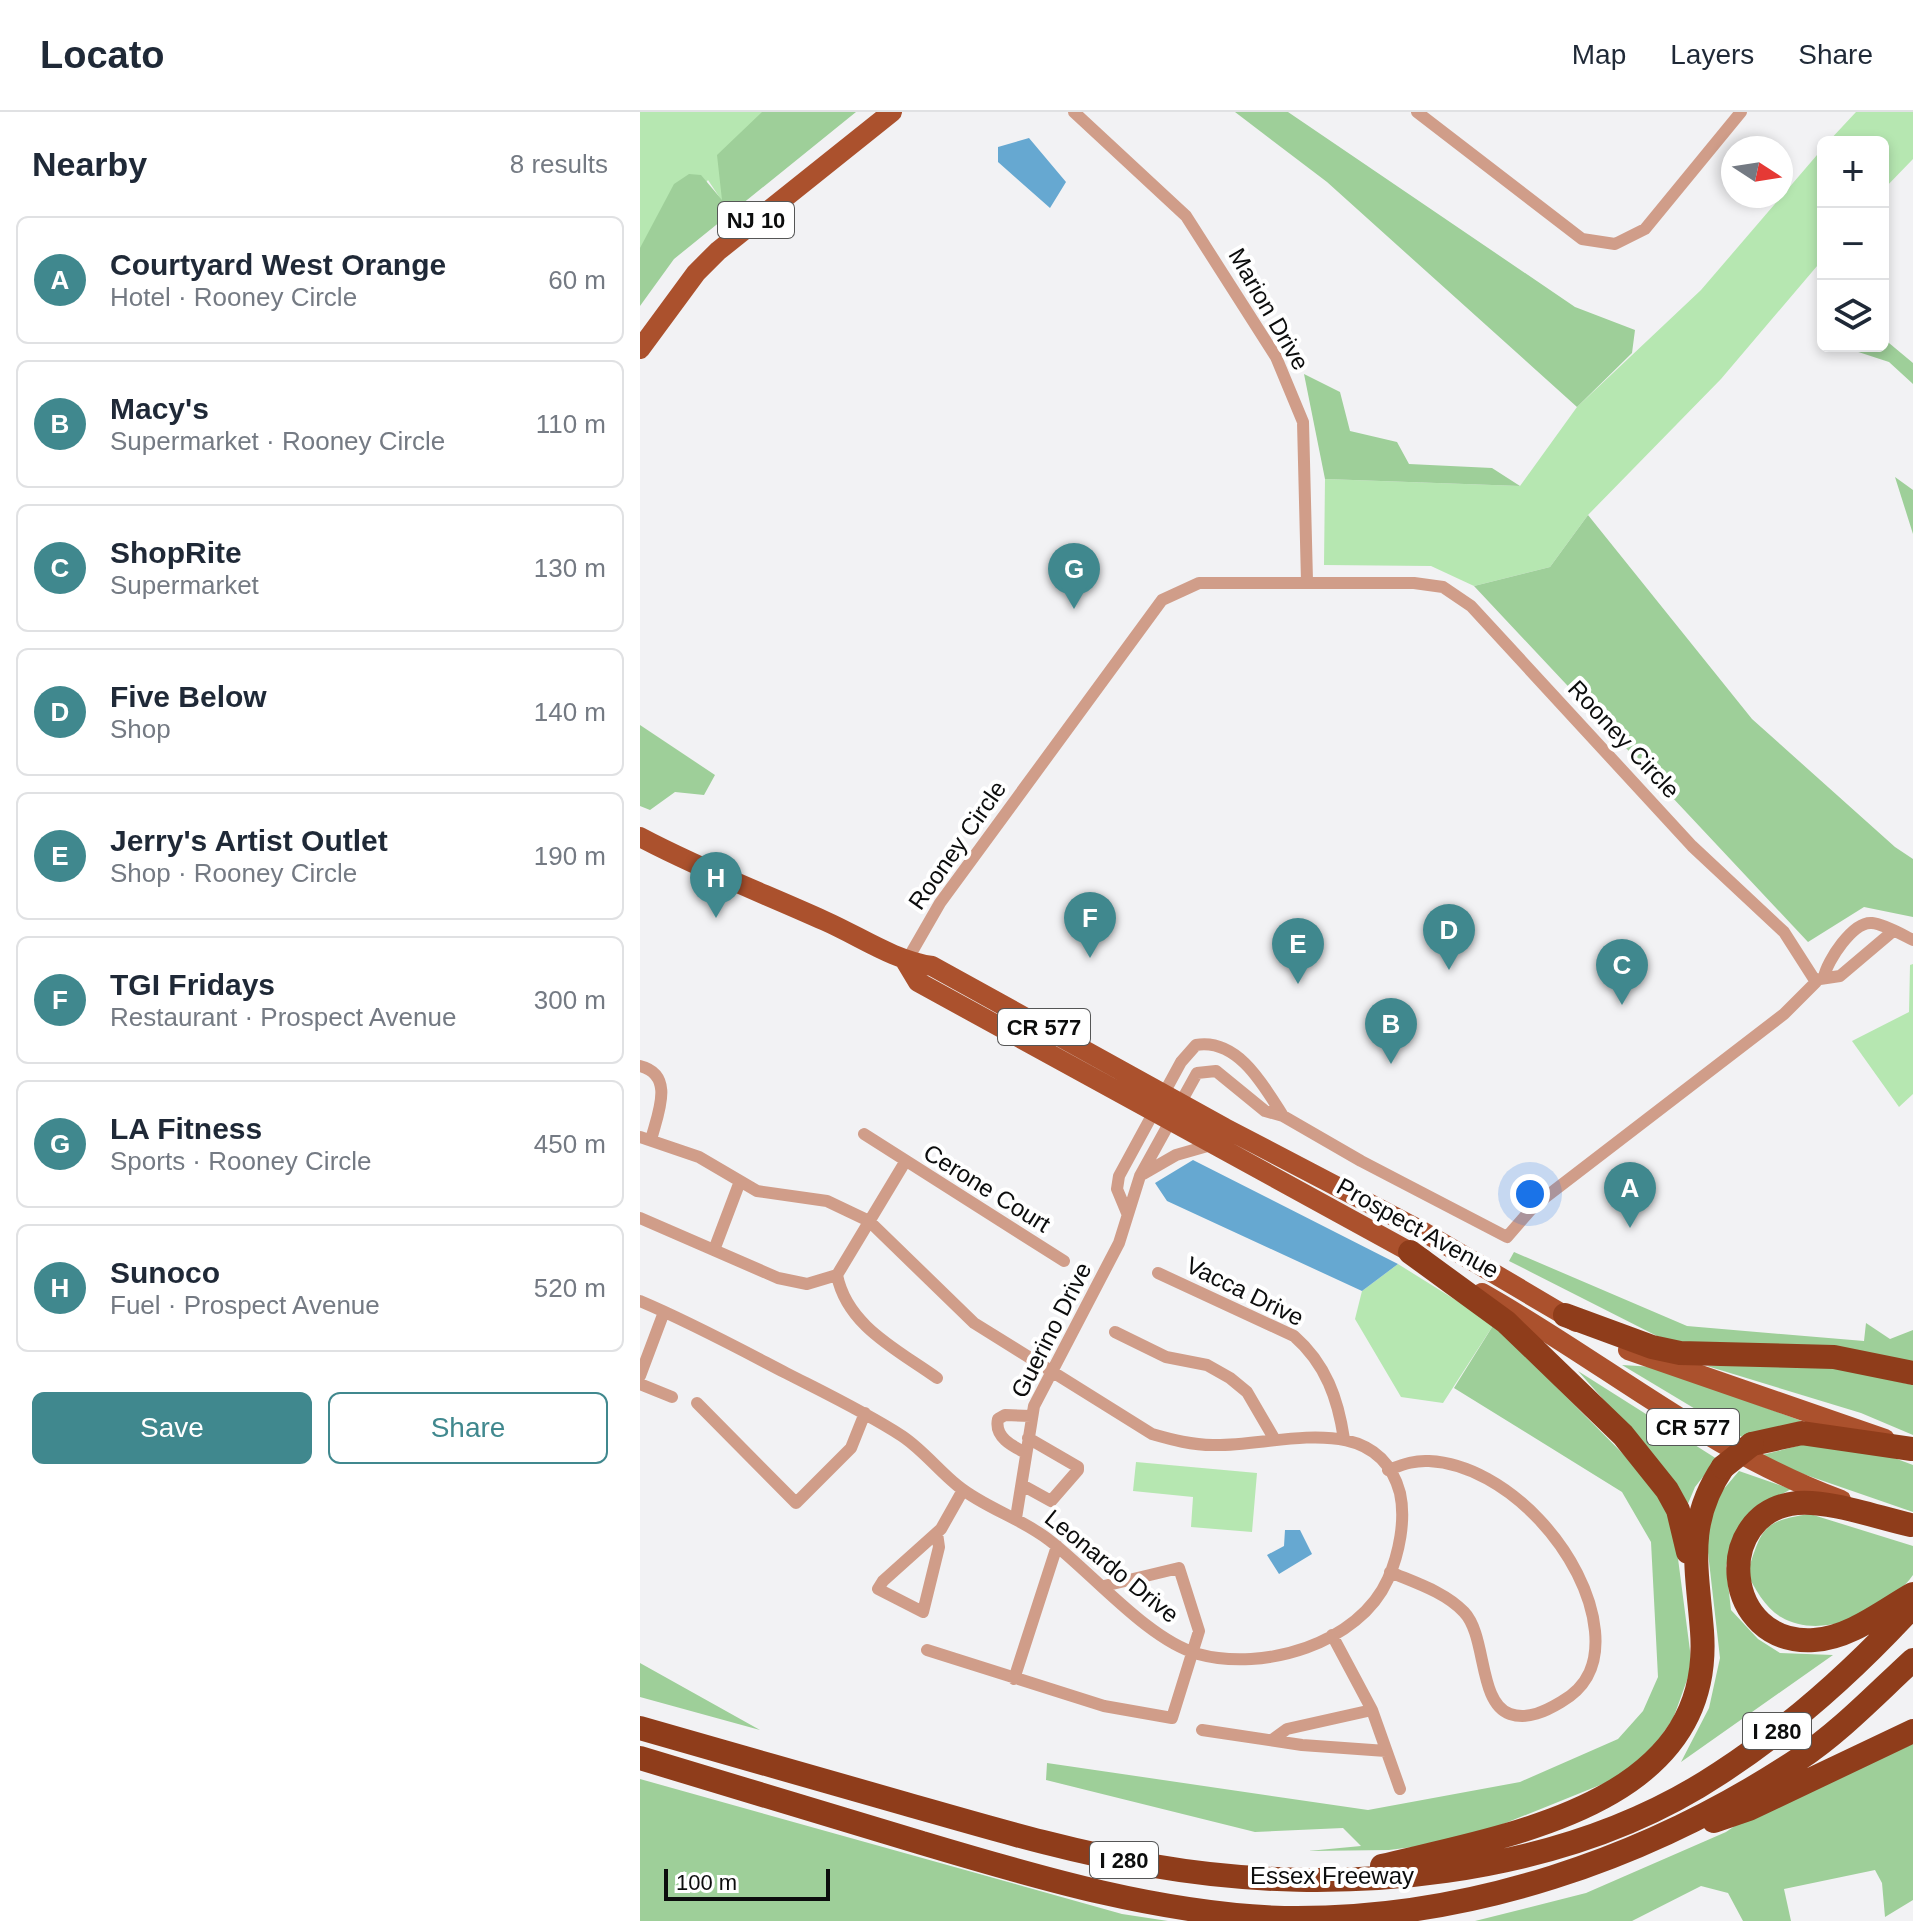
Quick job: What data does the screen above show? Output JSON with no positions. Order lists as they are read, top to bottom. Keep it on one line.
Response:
{"streets":{"highway":["I 280","Essex Freeway"],"main road":["NJ 10","CR 577","Prospect Avenue"],"street":["Marion Drive","Rooney Circle","Cerone Court","Vacca Drive","Guerino Drive","Leonardo Drive"]},"crossings":[["Marion Drive","Rooney Circle"],["Rooney Circle","Prospect Avenue"],["Prospect Avenue","Guerino Drive"],["Vacca Drive","Leonardo Drive"],["Guerino Drive","Leonardo Drive"]],"scale_bar":"100 m","north":"right","page":{"header":"Locato","nav":["Map","Layers","Share"],"heading":["Nearby","8 results"],"map_buttons":["+","−"],"list":[{"mark":"A","name":"Courtyard West Orange","note":"Hotel · Rooney Circle","value":"60 m"},{"mark":"B","name":"Macy's","note":"Supermarket · Rooney Circle","value":"110 m"},{"mark":"C","name":"ShopRite","note":"Supermarket","value":"130 m"},{"mark":"D","name":"Five Below","note":"Shop","value":"140 m"},{"mark":"E","name":"Jerry's Artist Outlet","note":"Shop · Rooney Circle","value":"190 m"},{"mark":"F","name":"TGI Fridays","note":"Restaurant · Prospect Avenue","value":"300 m"},{"mark":"G","name":"LA Fitness","note":"Sports · Rooney Circle","value":"450 m"},{"mark":"H","name":"Sunoco","note":"Fuel · Prospect Avenue","value":"520 m"}],"pins":["G","H","F","D","E","C","B","A"],"buttons":["Save","Share"],"scale":"100 m"}}
